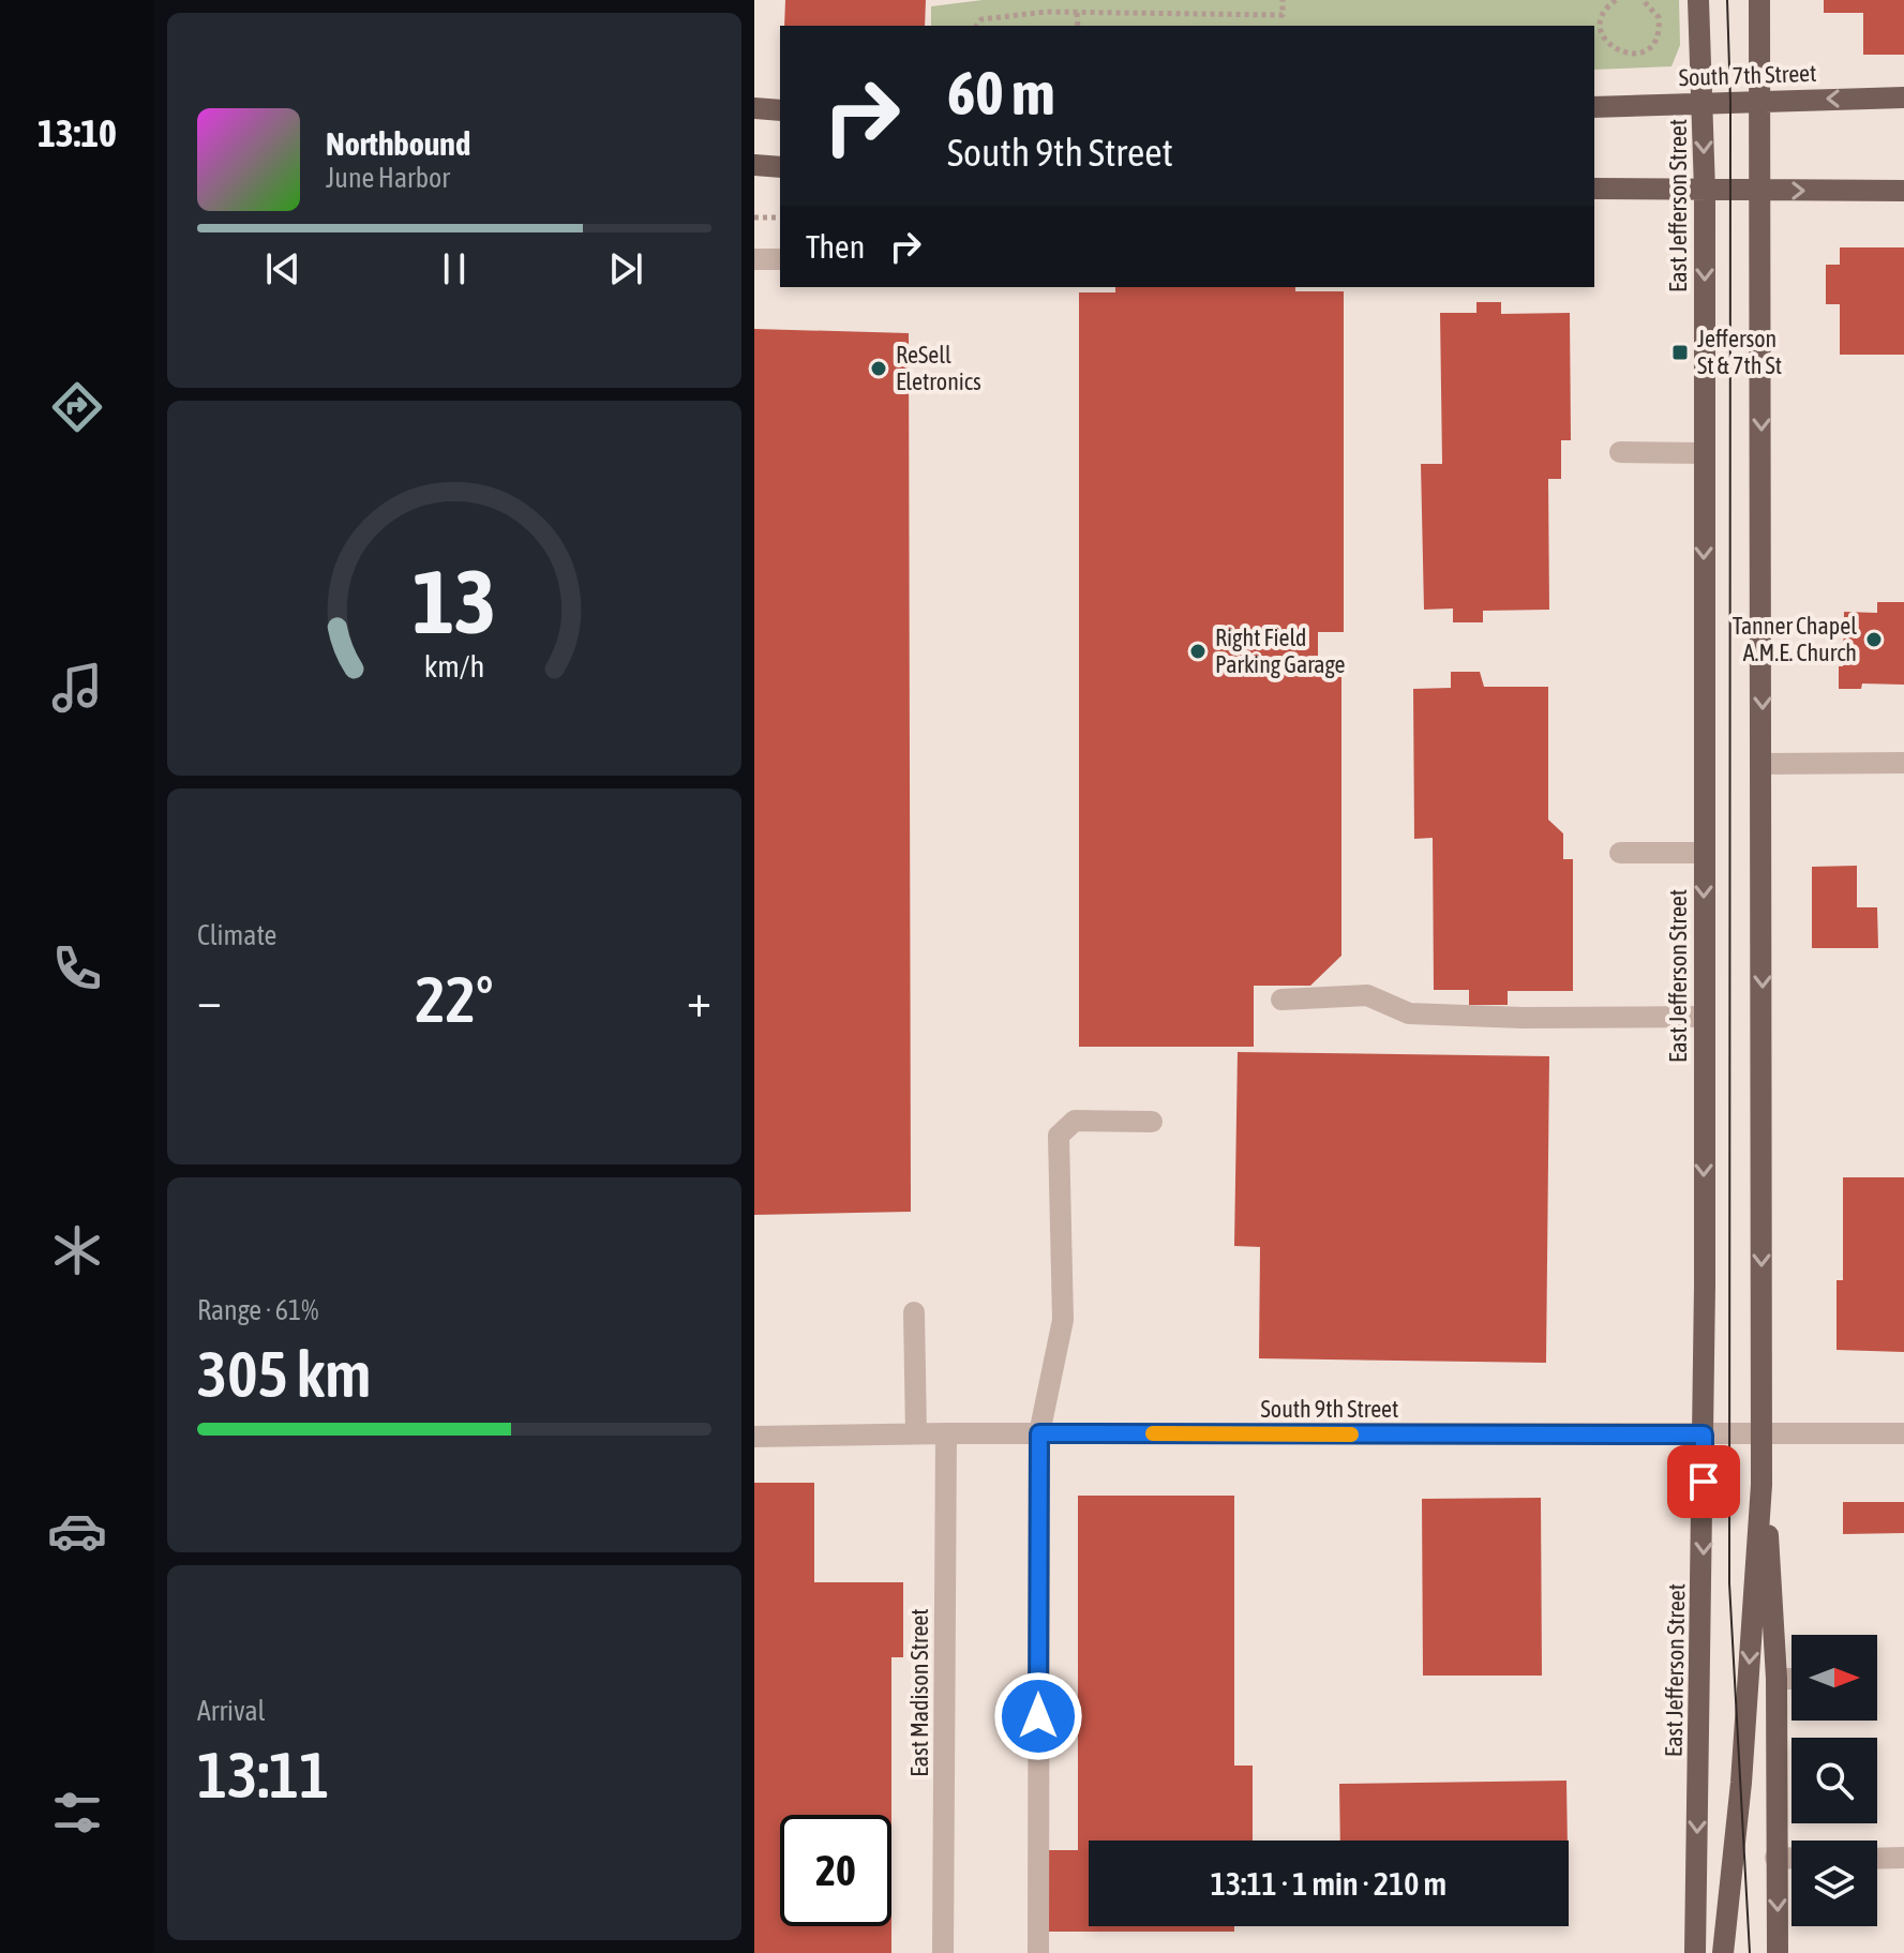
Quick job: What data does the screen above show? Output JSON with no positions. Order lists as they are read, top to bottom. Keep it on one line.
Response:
{"streets":{"main road":["South 7th Street","East Jefferson Street"],"street":["South 9th Street","East Madison Street"]},"crossings":[["South 7th Street","East Jefferson Street"],["East Jefferson Street","South 9th Street"],["South 9th Street","East Madison Street"]],"places":{"transit":["Jefferson St & 7th St"],"other":["ReSell Eletronics","Tanner Chapel A.M.E. Church","Right Field Parking Garage"]},"north":"right","page":{"tabs":"13:10","turn":["60 m","South 9th Street"],"song":["Northbound","June Harbor"],"then":"Then","tile":["Climate",["Range · 61%","305 km"],["Arrival","13:11"]],"heat":["−","22°","+"],"limit":"20","trip":"13:11 · 1 min · 210 m","gauge":["13","km/h"]}}
